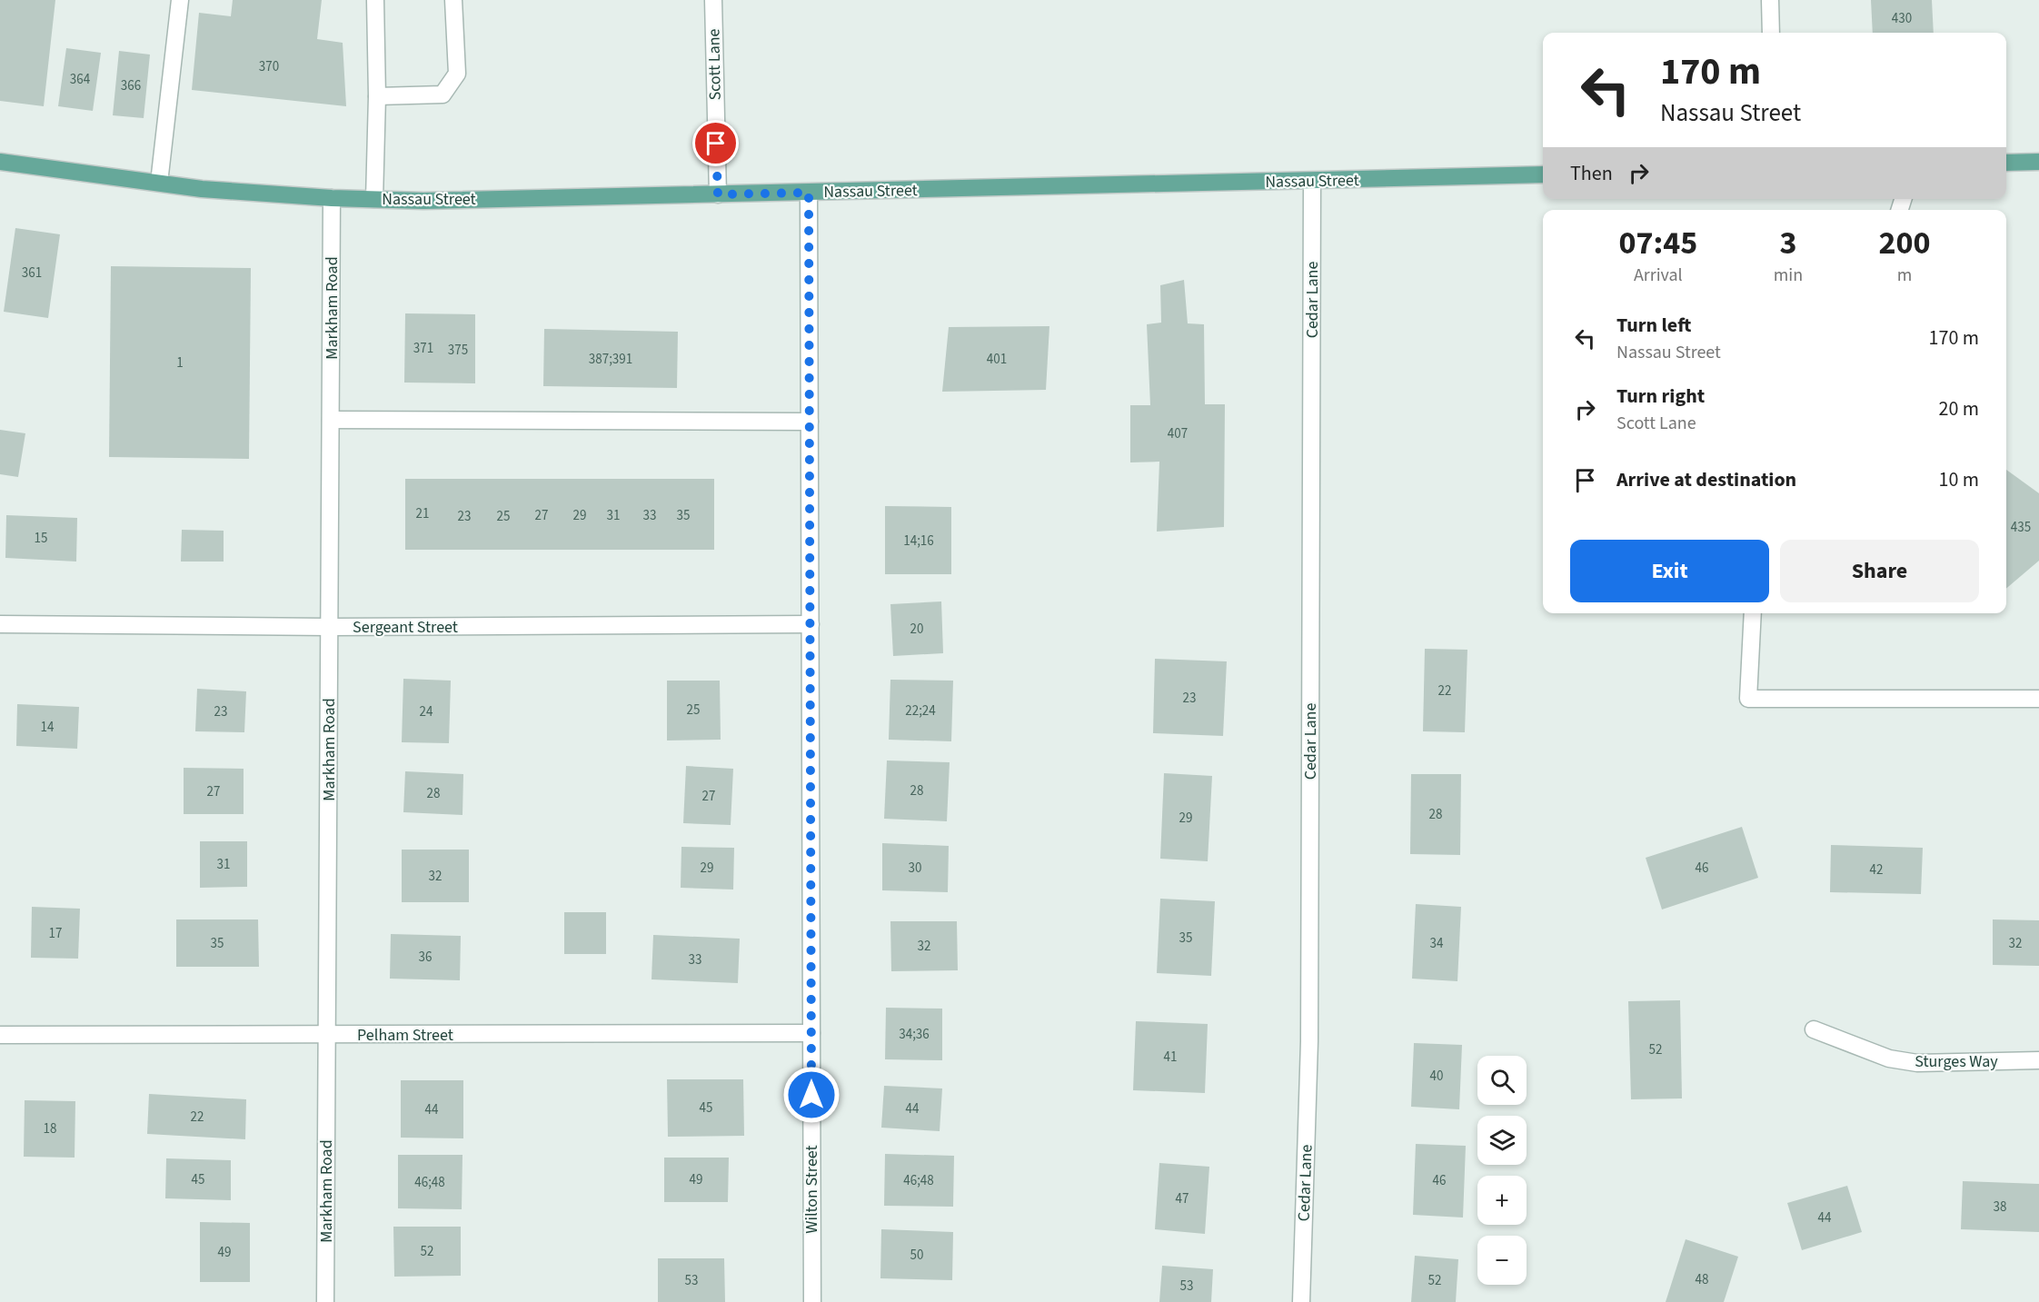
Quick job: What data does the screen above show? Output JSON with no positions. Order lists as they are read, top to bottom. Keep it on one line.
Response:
{"streets":{"main road":["Nassau Street"],"street":["Scott Lane","Cedar Lane","Markham Road","Sergeant Street","Pelham Street","Sturges Way","Wilton Street"]},"crossings":[["Scott Lane","Nassau Street"],["Nassau Street","Cedar Lane"],["Nassau Street","Markham Road"],["Nassau Street","Wilton Street"],["Markham Road","Sergeant Street"],["Markham Road","Pelham Street"],["Sergeant Street","Wilton Street"],["Pelham Street","Wilton Street"]],"house_numbers":["430","370","364","366","361","371","375","387;391","401","1","407","21","27","29","31","33","35","23","25","435","15","14;16","20","22","23","25","22;24","23","24","14","28","27","28","27","28","29","31","29","30","46","42","32","17","35","35","34","32","32","36","33","34;36","52","41","40","45","44","44","22","18","45","49","46;48","46","46;48","47","38","44","52","49","50","48","53","52","53"],"page":{"turn":["170 m","Nassau Street"],"then":"Then","eta":["07:45","Arrival","3","min","200","m"],"list":[{"name":"Turn left","note":"Nassau Street","value":"170 m"},{"name":"Turn right","note":"Scott Lane","value":"20 m"},{"name":"Arrive at destination","value":"10 m"}],"buttons":["Exit","Share"],"map_buttons":["+","−"]}}
